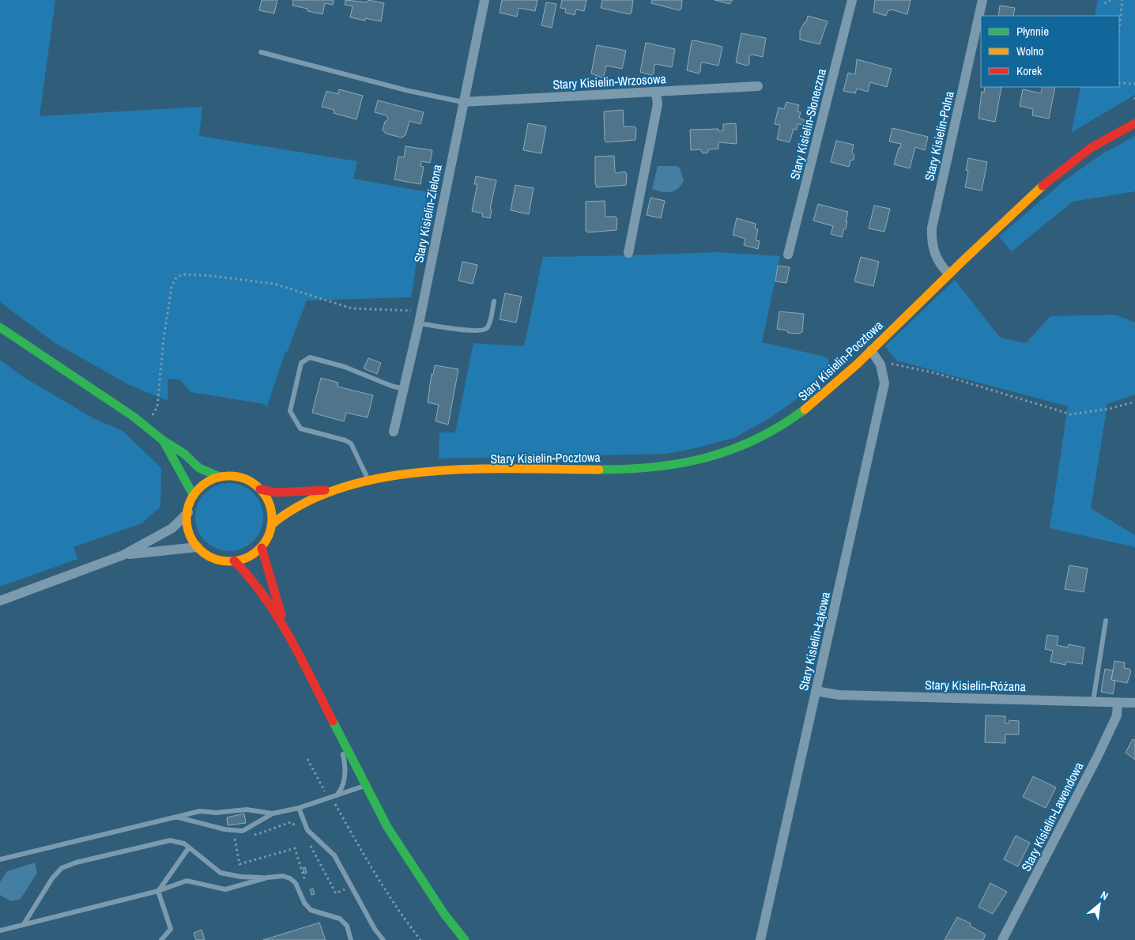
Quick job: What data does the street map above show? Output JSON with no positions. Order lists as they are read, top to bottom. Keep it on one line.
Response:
{"streets":{"main road":["Stary Kisielin-Pocztowa"],"street":["Stary Kisielin-Wrzosowa","Stary Kisielin-Słoneczna","Stary Kisielin-Polna","Stary Kisielin-Zielona","Stary Kisielin-Łąkowa","Stary Kisielin-Różana","Stary Kisielin-Lawendowa"]},"crossings":[["Stary Kisielin-Wrzosowa","Stary Kisielin-Zielona"],["Stary Kisielin-Polna","Stary Kisielin-Pocztowa"],["Stary Kisielin-Pocztowa","Stary Kisielin-Łąkowa"],["Stary Kisielin-Łąkowa","Stary Kisielin-Różana"],["Stary Kisielin-Różana","Stary Kisielin-Lawendowa"]],"legend":["Płynnie","Wolno","Korek"],"north":"top right"}
